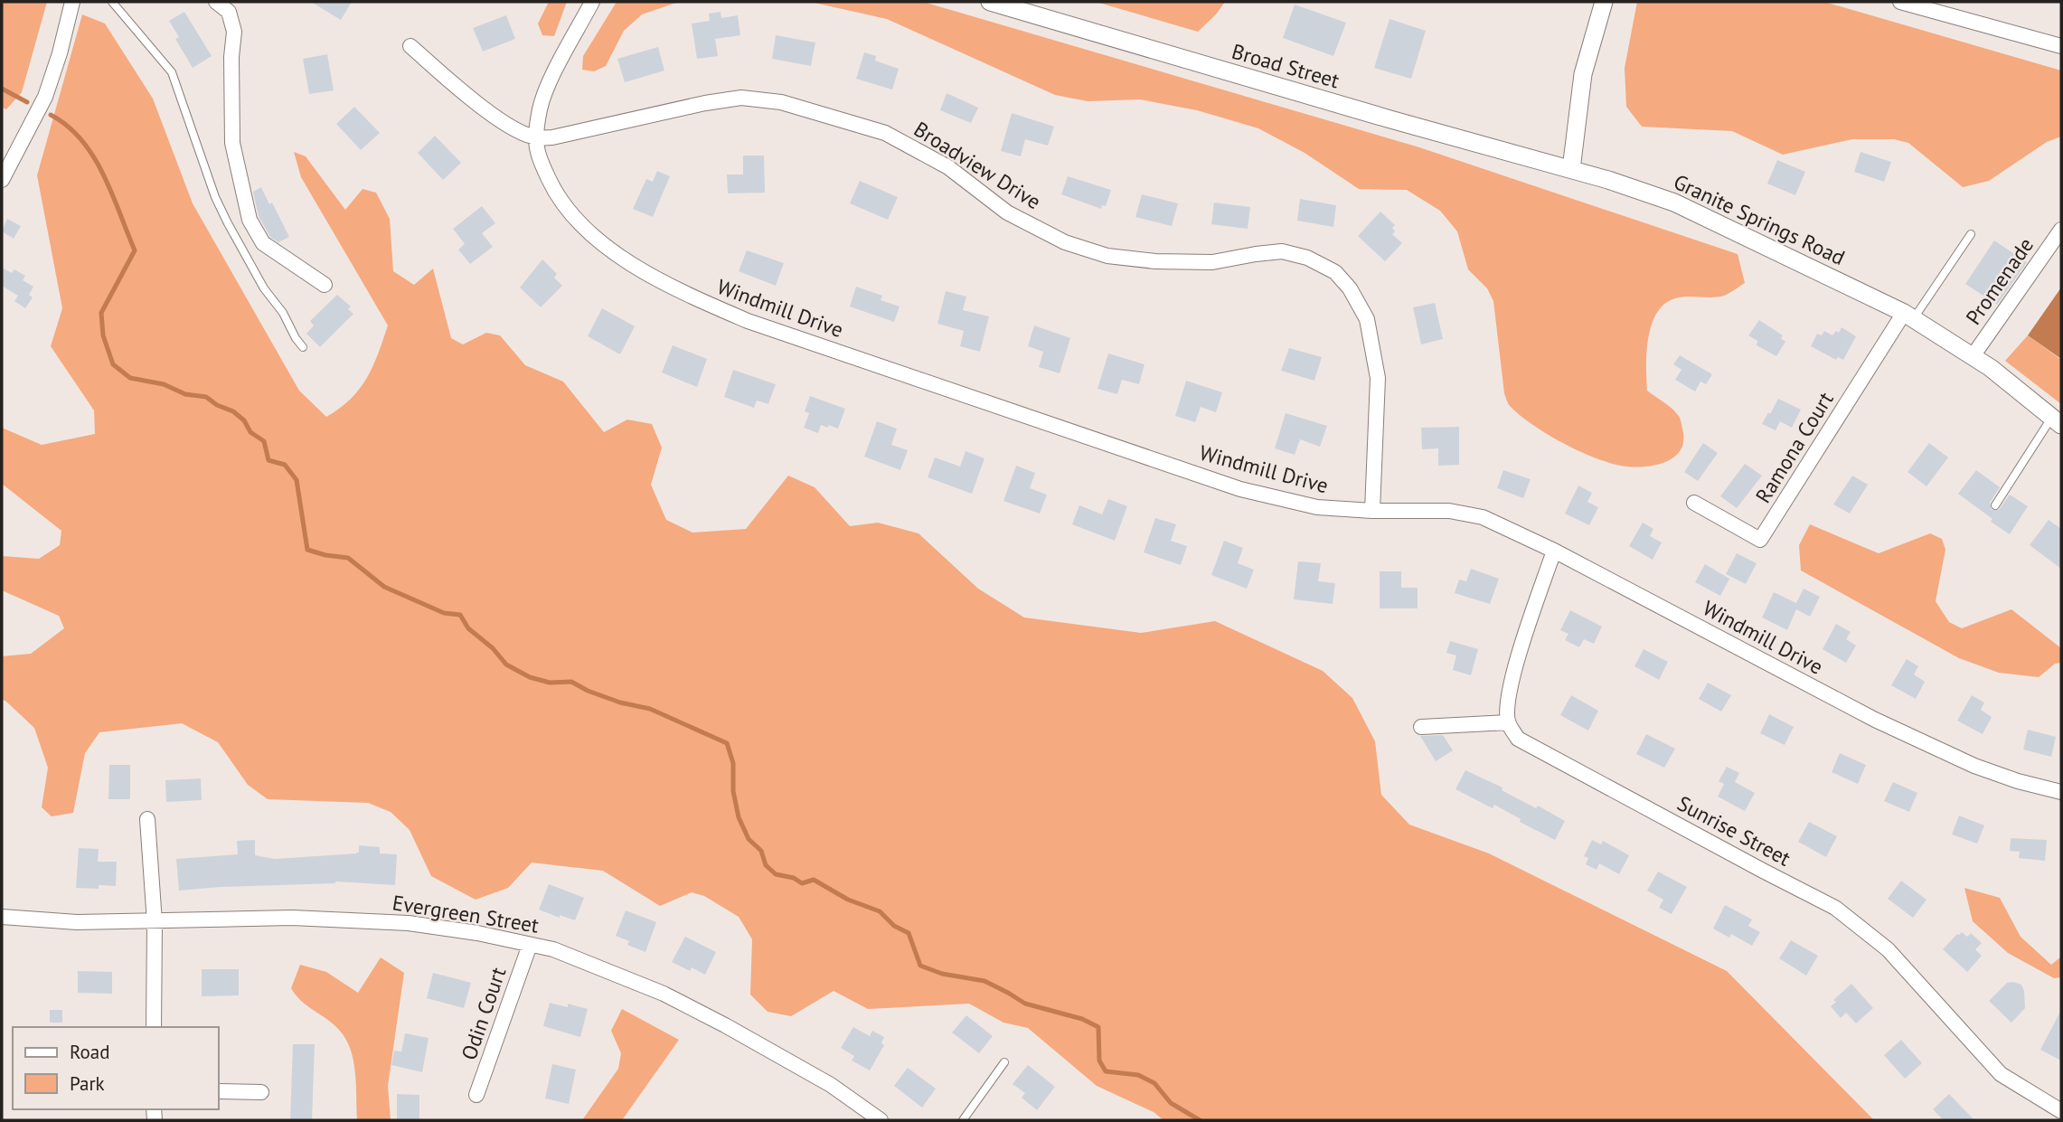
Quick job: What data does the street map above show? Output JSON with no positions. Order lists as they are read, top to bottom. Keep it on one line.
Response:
{"streets":{"street":["Broad Street","Broadview Drive","Granite Springs Road","Promenade","Windmill Drive","Ramona Court","Sunrise Street","Evergreen Street","Odin Court"]},"crossings":[["Broad Street","Granite Springs Road"],["Broadview Drive","Windmill Drive"],["Granite Springs Road","Promenade"],["Granite Springs Road","Ramona Court"],["Evergreen Street","Odin Court"]],"legend":["Road","Park"]}
